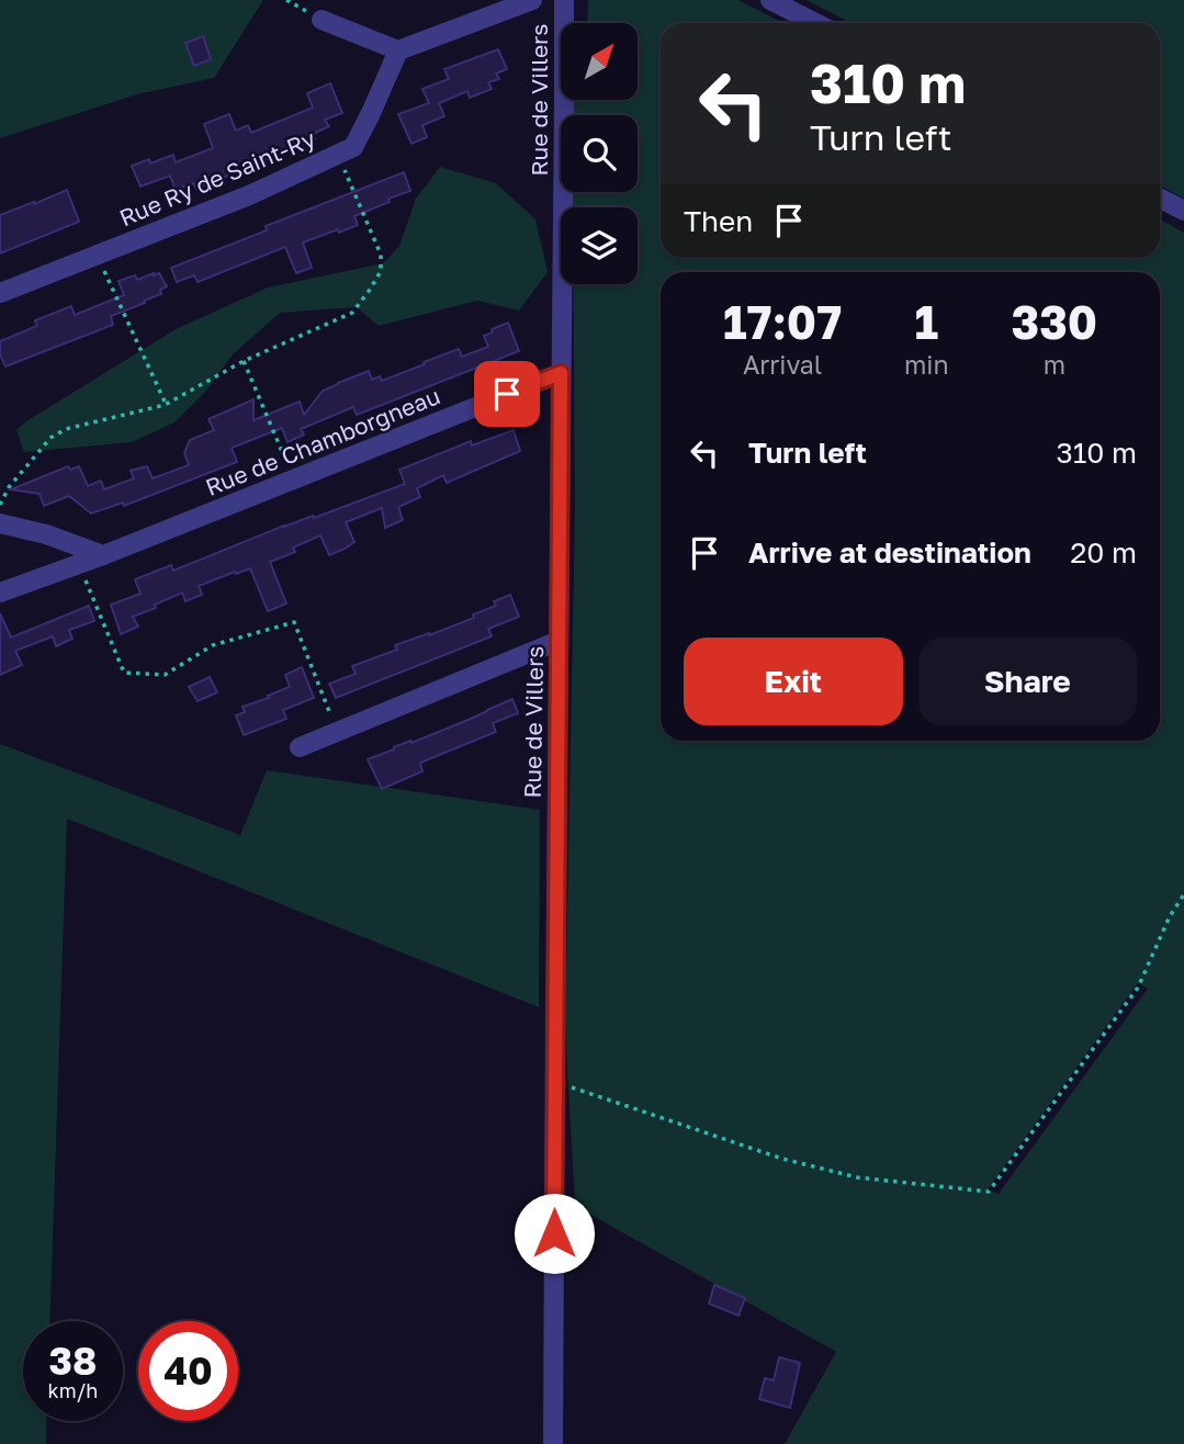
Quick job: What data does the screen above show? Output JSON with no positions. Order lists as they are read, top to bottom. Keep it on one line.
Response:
{"streets":{"street":["Rue de Villers","Rue Ry de Saint-Ry","Rue de Chamborgneau"]},"crossings":[["Rue de Villers","Rue de Chamborgneau"]],"north":"top right","page":{"turn":["310 m","Turn left"],"then":"Then","eta":["17:07","Arrival","1","min","330","m"],"list":[{"name":"Turn left","value":"310 m"},{"name":"Arrive at destination","value":"20 m"}],"buttons":["Exit","Share"],"speed":"38 km/h","limit":"40"}}
